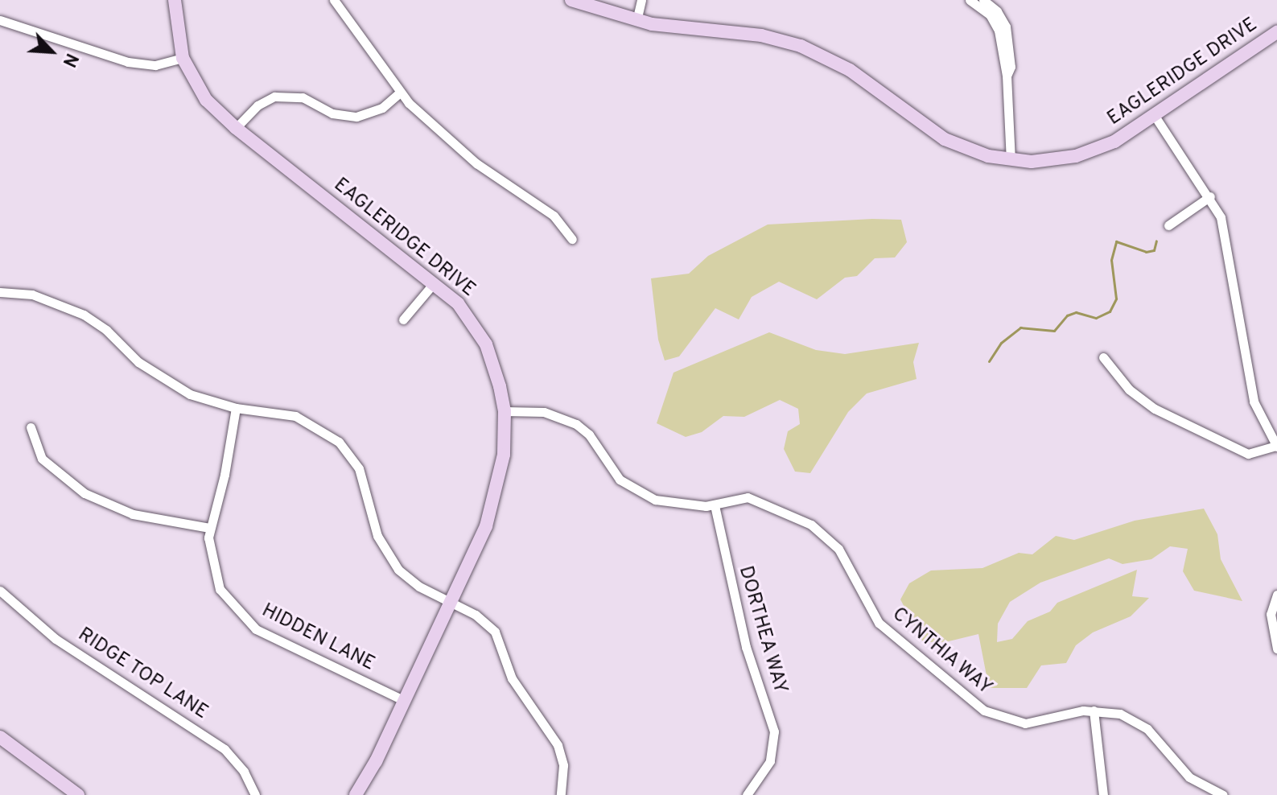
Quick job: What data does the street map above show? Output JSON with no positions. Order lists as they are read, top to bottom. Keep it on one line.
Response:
{"streets":{"main road":["EAGLERIDGE DRIVE"],"street":["DORTHEA WAY","HIDDEN LANE","CYNTHIA WAY","RIDGE TOP LANE"]},"crossings":[["EAGLERIDGE DRIVE","HIDDEN LANE"],["EAGLERIDGE DRIVE","CYNTHIA WAY"],["DORTHEA WAY","CYNTHIA WAY"]],"north":"bottom right"}
